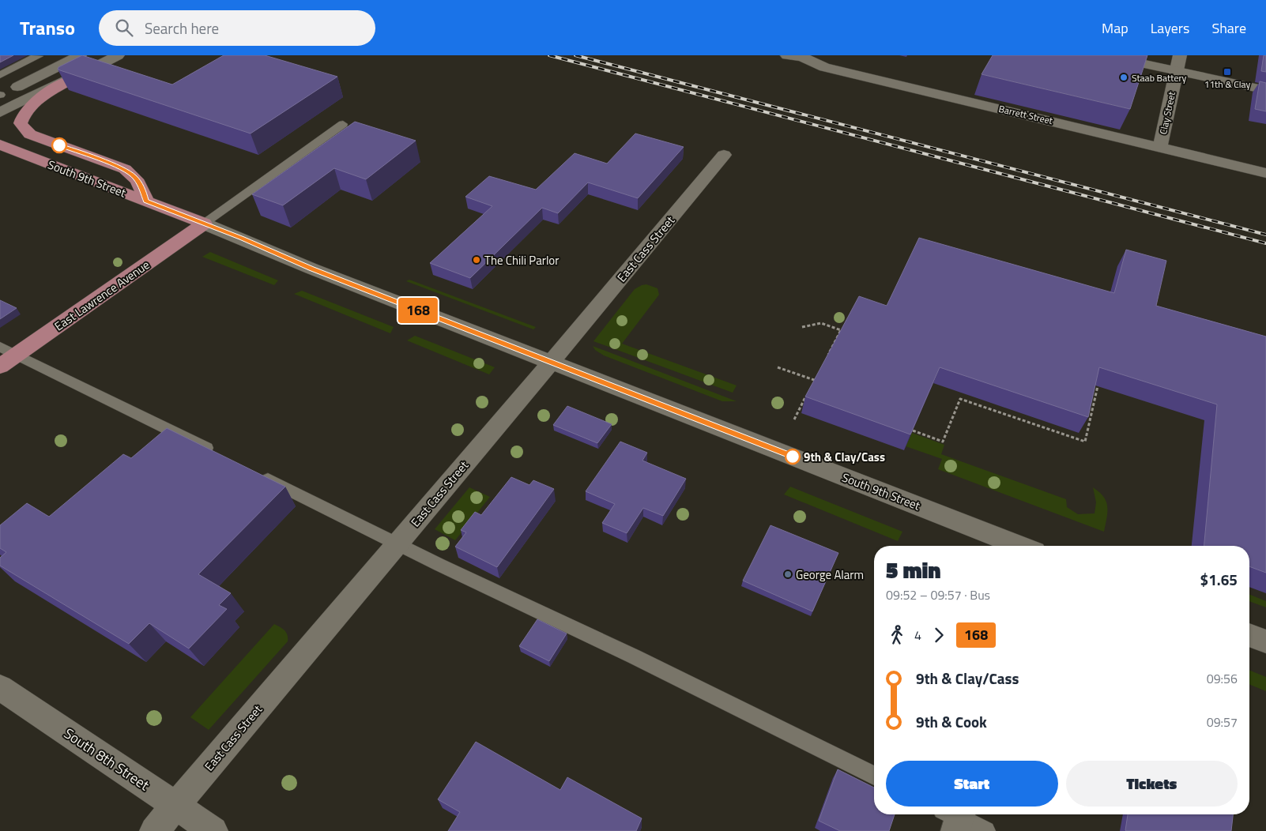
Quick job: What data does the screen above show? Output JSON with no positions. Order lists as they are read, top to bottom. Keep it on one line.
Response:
{"streets":{"main road":["South 9th Street","East Lawrence Avenue"],"street":["Clay Street","Barrett Street","East Cass Street","South 8th Street"]},"crossings":[["Clay Street","Barrett Street"],["South 9th Street","East Cass Street"],["South 9th Street","East Lawrence Avenue"],["East Cass Street","South 8th Street"]],"places":{"transit":["11th & Clay"],"other":["Staab Battery","The Chili Parlor","9th & Clay/Cass","George Alarm"]},"lines":["bus line 168"],"page":{"header":"Transo","search":"Search here","nav":["Map","Layers","Share"],"on_map":"168","heading":["5 min","09:52 – 09:57 · Bus","$1.65"],"legs":["4","168"],"list":[{"name":"9th & Clay/Cass","value":"09:56"},{"name":"9th & Cook","value":"09:57"}],"buttons":["Start","Tickets"]}}
